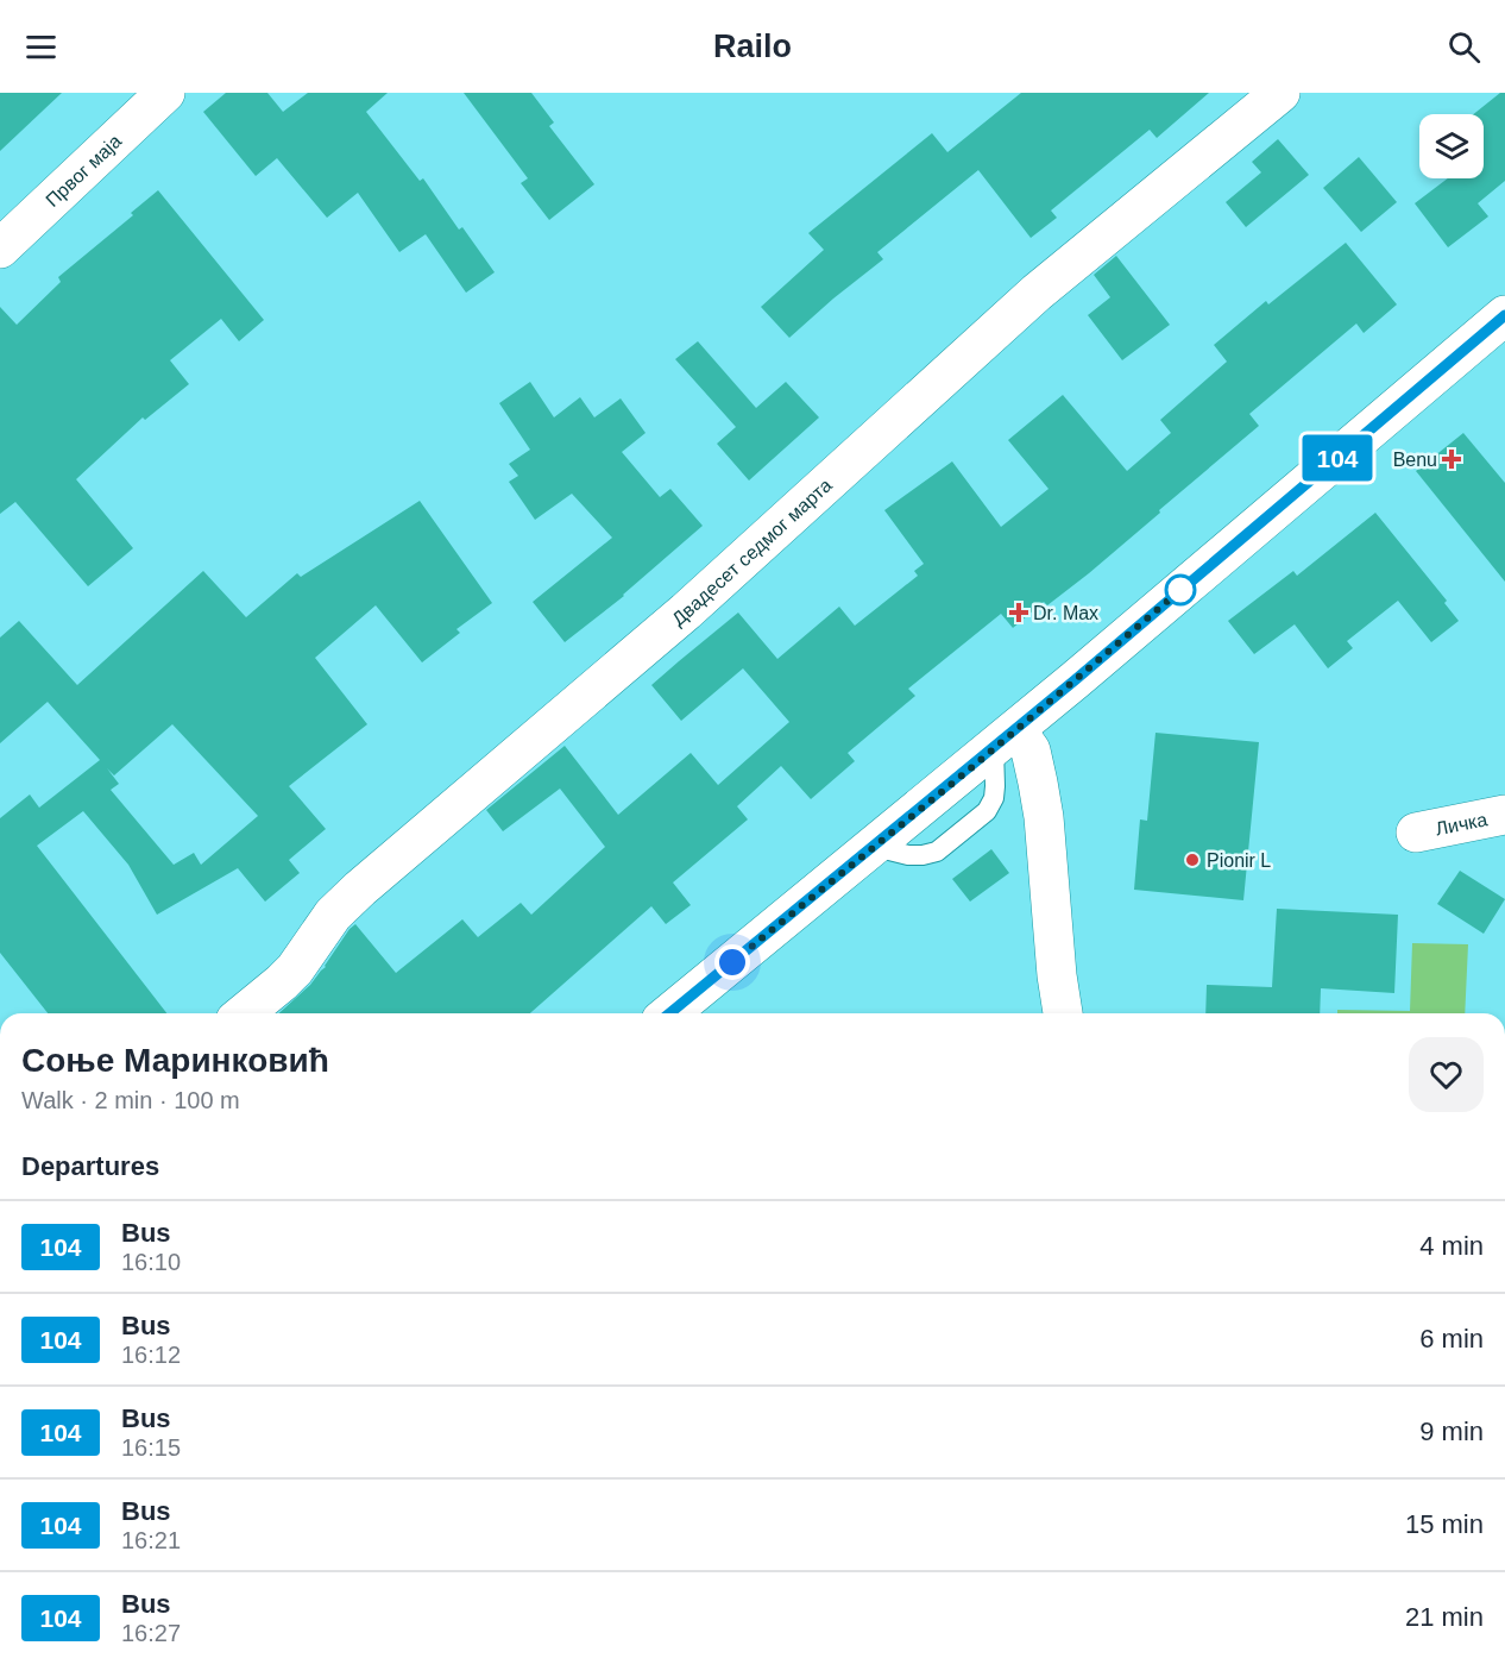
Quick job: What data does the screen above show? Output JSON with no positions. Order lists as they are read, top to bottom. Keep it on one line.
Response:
{"streets":{"street":["Првог маја","Двадесет седмог марта","Личка"]},"places":{"health":["Benu","Dr. Max"],"other":["Pionir L"]},"lines":["bus line 104"],"page":{"header":"Railo","on_map":"104","heading":[["Соње Маринковић","Walk · 2 min · 100 m"],"Departures"],"list":[{"mark":"104","name":"Bus","note":"16:10","value":"4 min"},{"mark":"104","name":"Bus","note":"16:12","value":"6 min"},{"mark":"104","name":"Bus","note":"16:15","value":"9 min"},{"mark":"104","name":"Bus","note":"16:21","value":"15 min"},{"mark":"104","name":"Bus","note":"16:27","value":"21 min"}]}}
